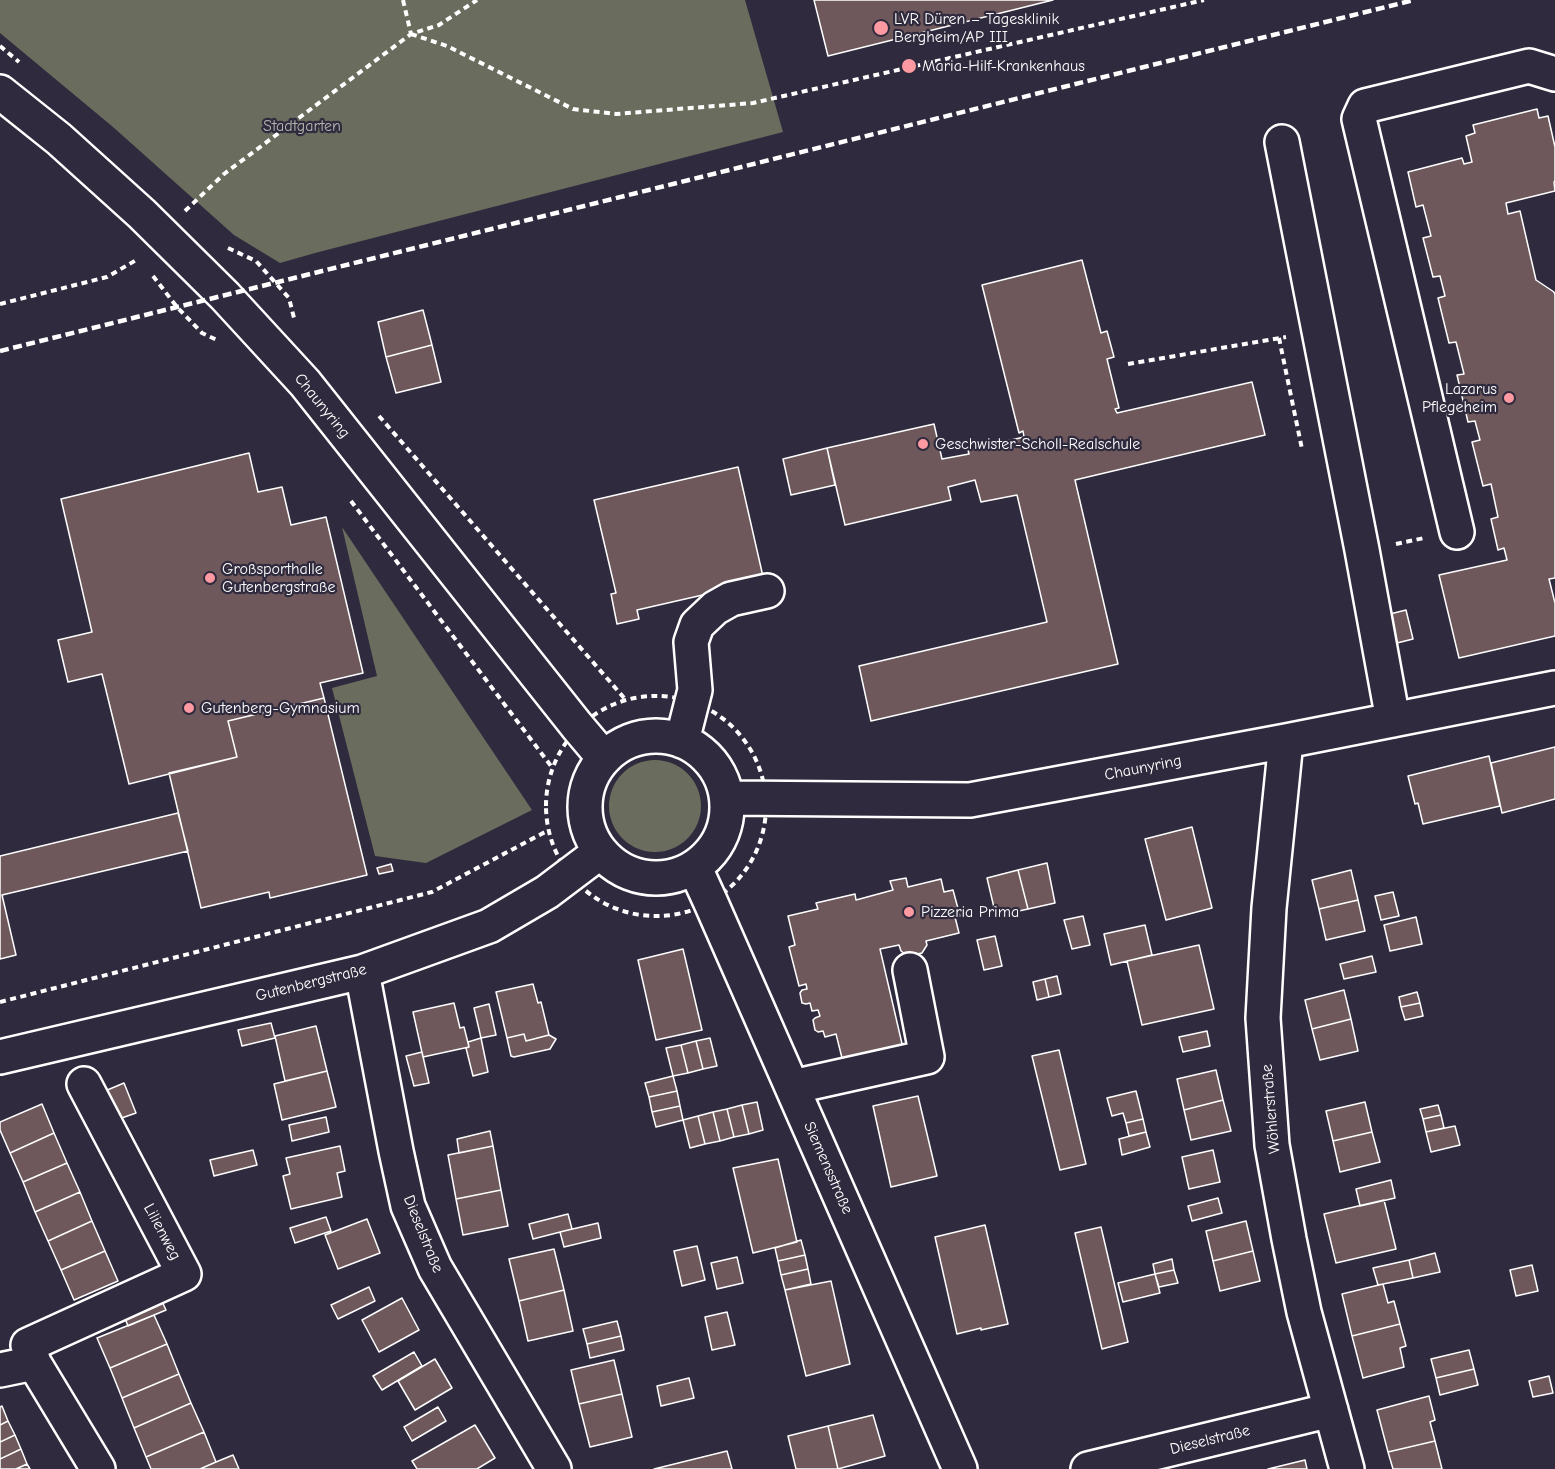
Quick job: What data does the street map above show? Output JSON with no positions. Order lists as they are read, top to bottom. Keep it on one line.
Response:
{"streets":{"street":["Chaunyring","Gutenbergstraße","Wöhlerstraße","Siemensstraße","Lilienweg","Dieselstraße"]},"crossings":[["Chaunyring","Gutenbergstraße"],["Chaunyring","Wöhlerstraße"],["Chaunyring","Siemensstraße"],["Gutenbergstraße","Siemensstraße"],["Gutenbergstraße","Dieselstraße"],["Wöhlerstraße","Dieselstraße"]],"parks":["Stadtgarten"],"places":["LVR Düren – Tagesklinik Bergheim/AP III","Maria-Hilf-Krankenhaus","Lazarus Pflegeheim","Geschwister-Scholl-Realschule","Großsporthalle Gutenbergstraße","Gutenberg-Gymnasium","Pizzeria Prima"]}
